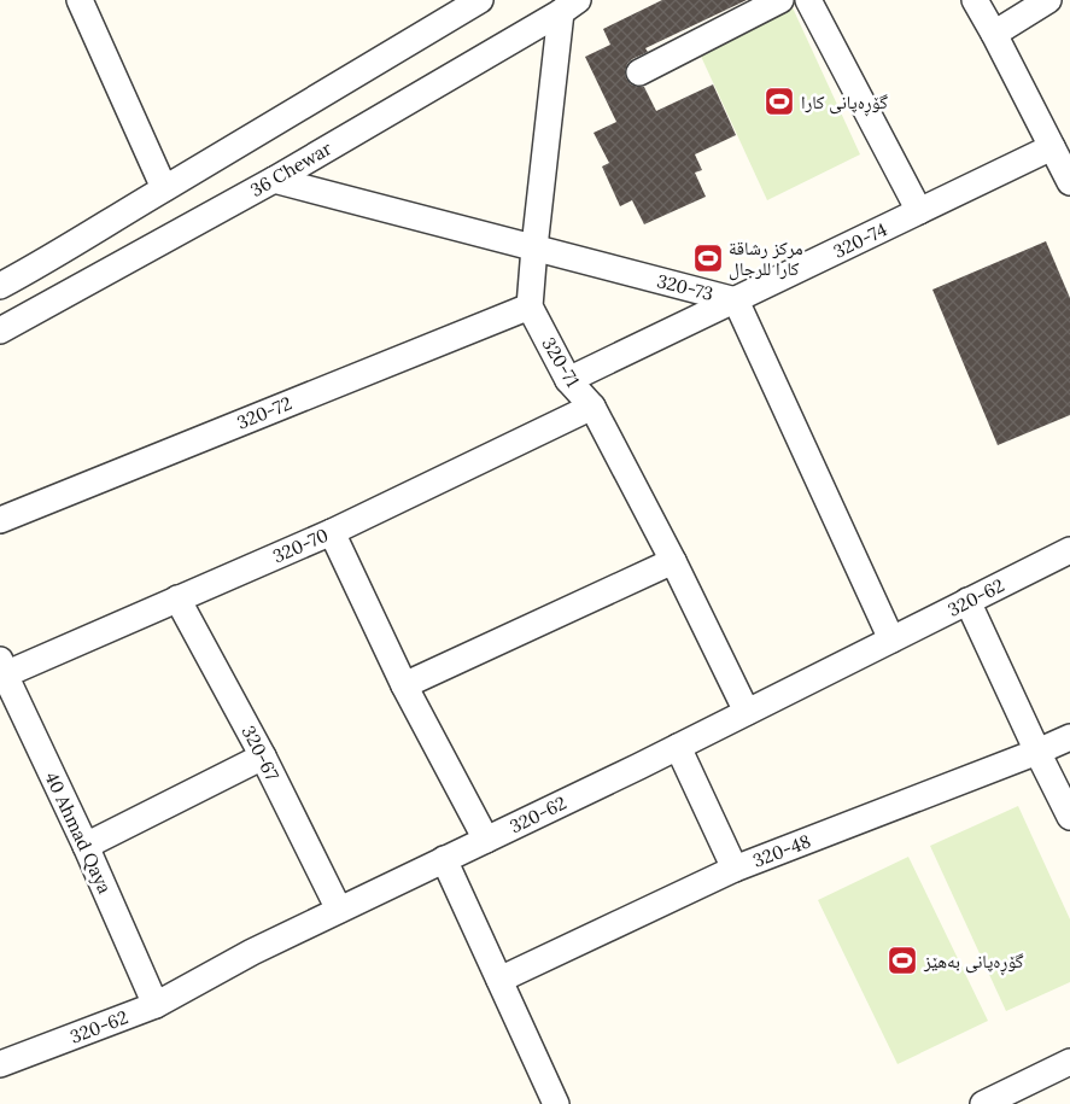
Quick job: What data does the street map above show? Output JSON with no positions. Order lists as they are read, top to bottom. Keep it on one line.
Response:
{"streets":{"street":["36 Chewar","320-74","320-73","320-71","320-72","320-70","320-62","320-67","40 Ahmad Qaya","320-48"]},"crossings":[["36 Chewar","320-73"],["320-74","320-73"],["320-74","320-71"],["320-73","320-62"],["320-71","320-72"],["320-71","320-70"],["320-71","320-62"],["320-70","320-67"],["320-70","40 Ahmad Qaya"],["320-62","320-67"],["320-62","40 Ahmad Qaya"]],"places":{"sports":["گۆڕەپانی کارا","مركز رشاقة كارا للرجال","گۆڕەپانی بەهێز"]}}
